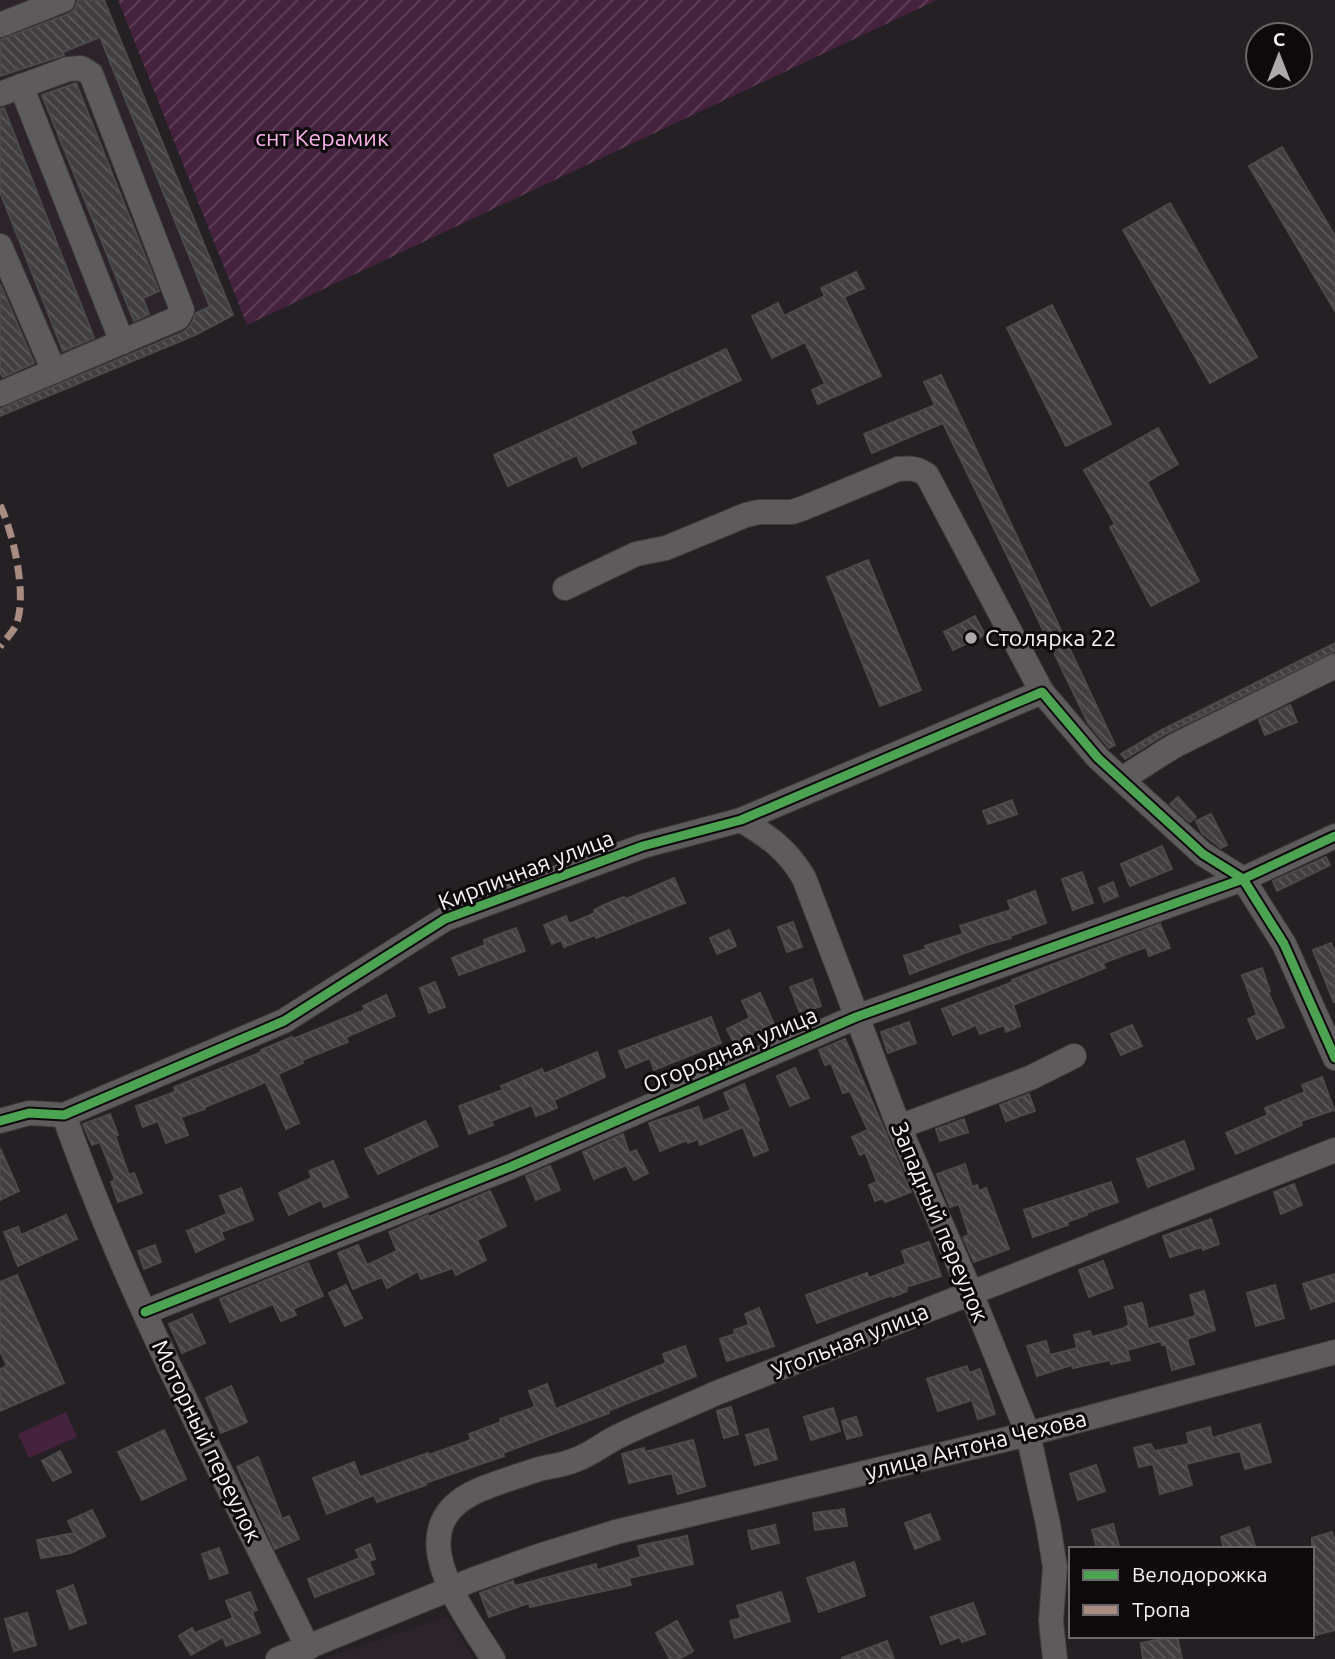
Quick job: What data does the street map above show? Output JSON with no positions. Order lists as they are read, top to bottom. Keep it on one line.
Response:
{"streets":{"street":["Кирпичная улица","Огородная улица","Западный переулок","Угольная улица","Моторный переулок","улица Антона Чехова"]},"crossings":[["Кирпичная улица","Западный переулок"],["Кирпичная улица","Моторный переулок"],["Огородная улица","Западный переулок"],["Огородная улица","Моторный переулок"],["Западный переулок","Угольная улица"],["Западный переулок","улица Антона Чехова"],["Угольная улица","улица Антона Чехова"]],"parks":["снт Керамик"],"places":["Столярка 22"],"legend":["Велодорожка","Тропа"],"north":"top"}
